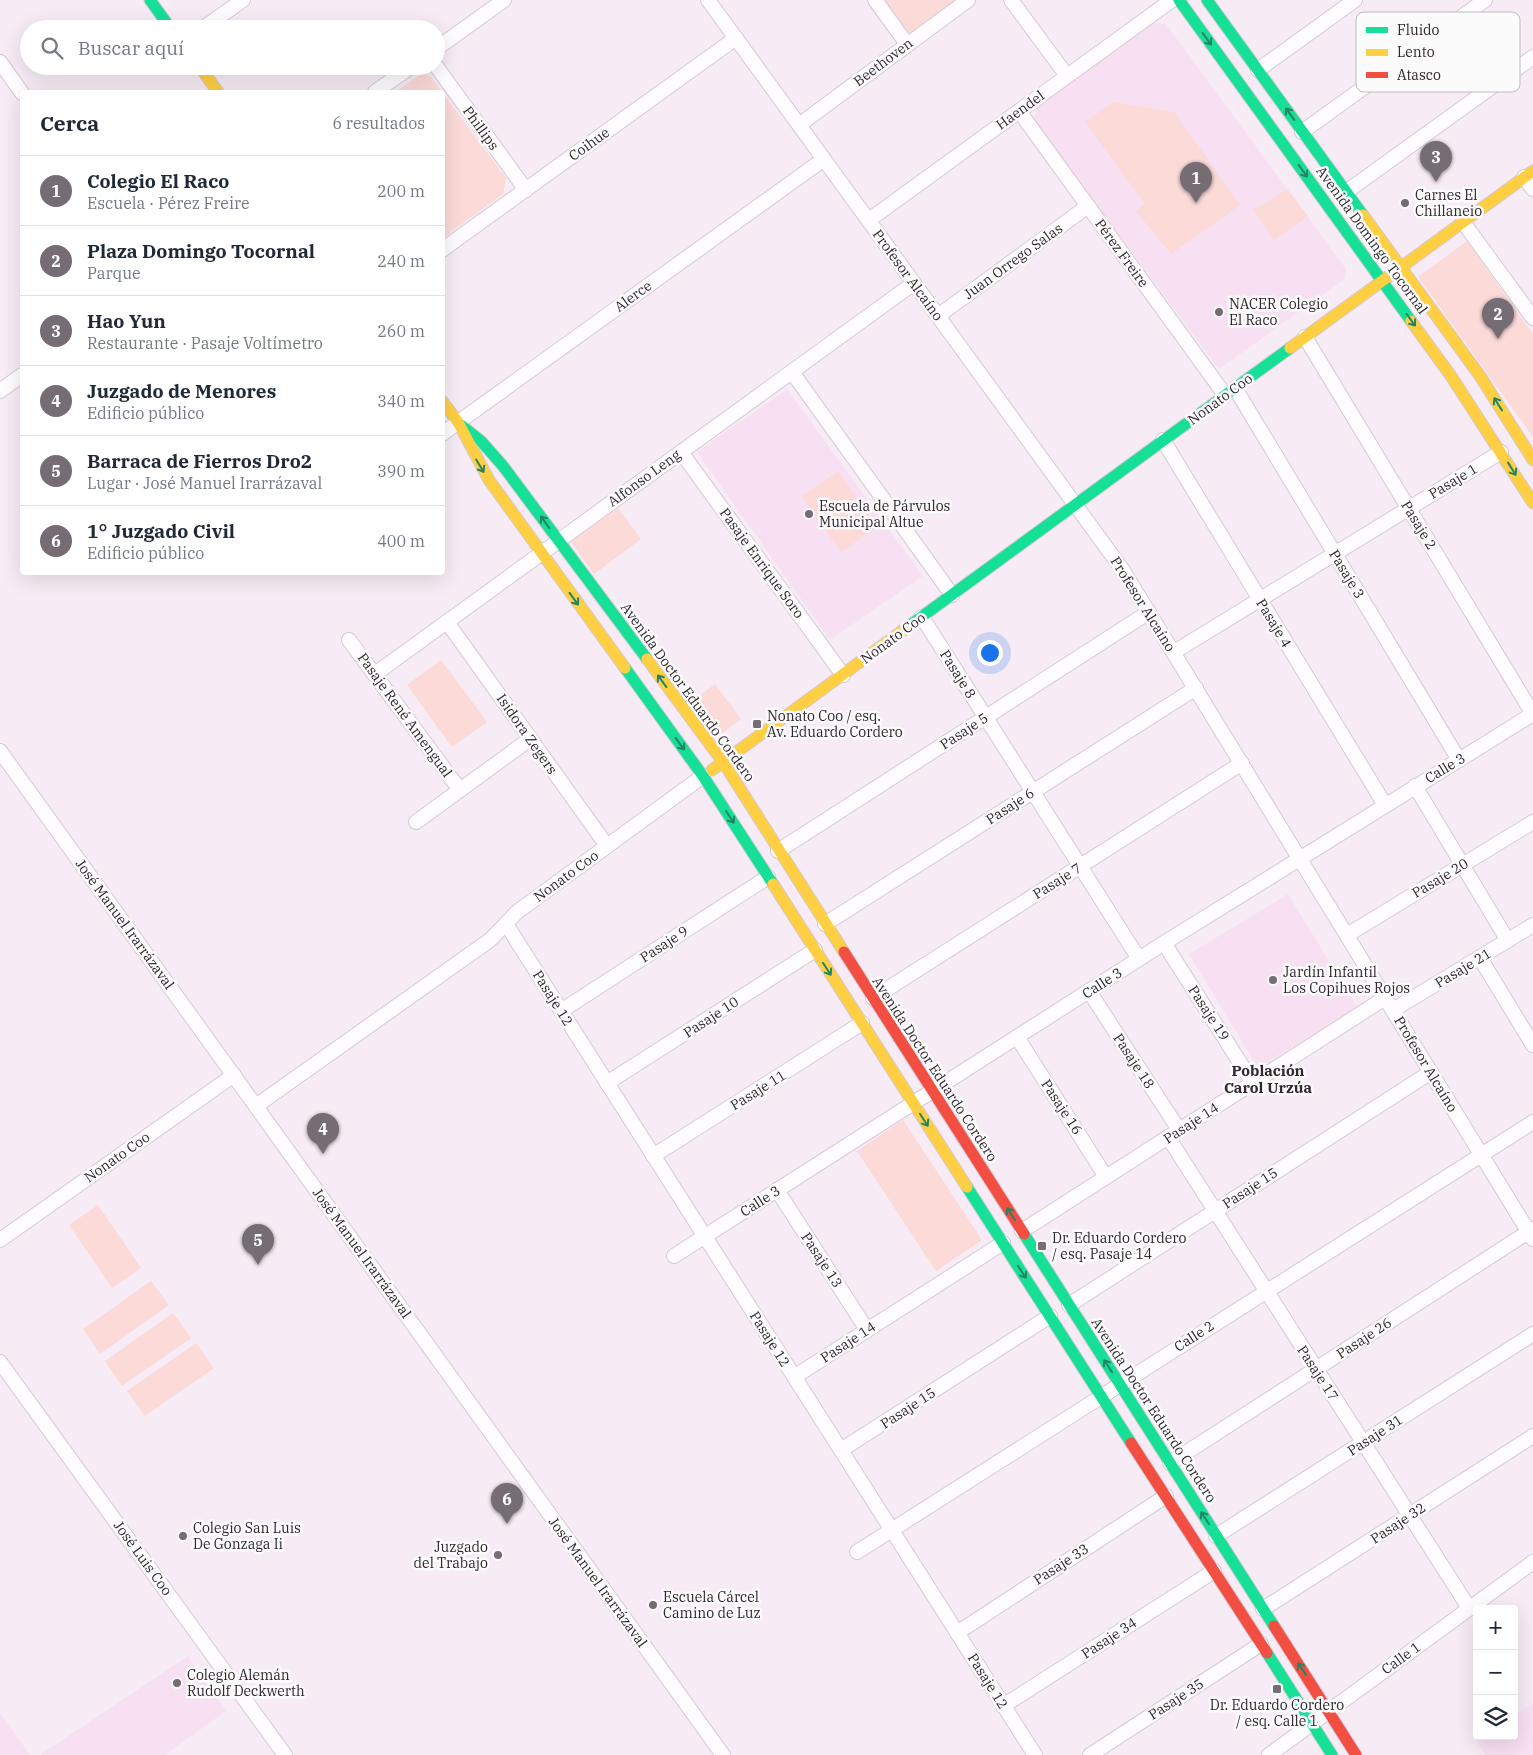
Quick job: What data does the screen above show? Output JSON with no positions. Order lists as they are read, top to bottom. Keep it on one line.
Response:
{"streets":{"main road":["Avenida Domingo Tocornal","Nonato Coo","Avenida Doctor Eduardo Cordero"],"street":["Beethoven","Haendel","Phillips","Coihue","Pérez Freire","Juan Orrego Salas","Profesor Alcaíno","Alerce","Alfonso Leng","Pasaje 1","Pasaje 2","Pasaje Enrique Soro","Pasaje 3","Pasaje 4","Pasaje 8","Pasaje René Amengual","Pasaje 5","Isidora Zegers","Calle 3","Pasaje 6","Pasaje 20","Pasaje 7","José Manuel Irarrázaval","Pasaje 9","Pasaje 21","Pasaje 12","Pasaje 19","Pasaje 10","Pasaje 18","Pasaje 11","Pasaje 16","Pasaje 14","Pasaje 15","Pasaje 13","Calle 2","Pasaje 26","Pasaje 17","Pasaje 31","Pasaje 32","José Luis Coo","Pasaje 33","Pasaje 34","Calle 1","Pasaje 35"]},"crossings":[["Beethoven","Profesor Alcaíno"],["Haendel","Pérez Freire"],["Haendel","Profesor Alcaíno"],["Phillips","Coihue"],["Coihue","Profesor Alcaíno"],["Avenida Domingo Tocornal","Nonato Coo"],["Avenida Domingo Tocornal","Pasaje 1"],["Pérez Freire","Juan Orrego Salas"],["Pérez Freire","Nonato Coo"],["Pérez Freire","Pasaje 3"],["Juan Orrego Salas","Profesor Alcaíno"],["Profesor Alcaíno","Alerce"],["Profesor Alcaíno","Nonato Coo"],["Profesor Alcaíno","Alfonso Leng"],["Profesor Alcaíno","Pasaje 1"],["Profesor Alcaíno","Pasaje 5"],["Profesor Alcaíno","Calle 3"],["Profesor Alcaíno","Pasaje 6"],["Profesor Alcaíno","Pasaje 20"],["Profesor Alcaíno","Pasaje 7"],["Profesor Alcaíno","Pasaje 21"],["Profesor Alcaíno","Pasaje 14"],["Profesor Alcaíno","Pasaje 15"],["Profesor Alcaíno","Calle 2"],["Profesor Alcaíno","Pasaje 26"],["Alerce","Avenida Doctor Eduardo Cordero"],["Nonato Coo","Pasaje 2"],["Nonato Coo","Pasaje Enrique Soro"],["Nonato Coo","Pasaje 3"],["Nonato Coo","Pasaje 4"],["Nonato Coo","Pasaje 8"],["Nonato Coo","Avenida Doctor Eduardo Cordero"],["Nonato Coo","Isidora Zegers"],["Nonato Coo","José Manuel Irarrázaval"],["Nonato Coo","Pasaje 12"],["Alfonso Leng","Pasaje Enrique Soro"],["Alfonso Leng","Avenida Doctor Eduardo Cordero"],["Alfonso Leng","Pasaje René Amengual"],["Alfonso Leng","Isidora Zegers"],["Pasaje 1","Pasaje 2"],["Pasaje 1","Pasaje 3"],["Pasaje 1","Pasaje 4"],["Pasaje 2","Calle 3"],["Pasaje 3","Calle 3"],["Pasaje 4","Calle 3"],["Pasaje 8","Pasaje 5"],["Pasaje 8","Calle 3"],["Pasaje 8","Pasaje 6"],["Pasaje 8","Pasaje 7"],["Avenida Doctor Eduardo Cordero","Pasaje 5"],["Avenida Doctor Eduardo Cordero","Calle 3"],["Avenida Doctor Eduardo Cordero","Pasaje 6"],["Avenida Doctor Eduardo Cordero","Pasaje 7"],["Avenida Doctor Eduardo Cordero","Pasaje 9"],["Avenida Doctor Eduardo Cordero","Pasaje 10"],["Avenida Doctor Eduardo Cordero","Pasaje 11"],["Avenida Doctor Eduardo Cordero","Pasaje 14"],["Avenida Doctor Eduardo Cordero","Pasaje 15"],["Avenida Doctor Eduardo Cordero","Calle 2"],["Avenida Doctor Eduardo Cordero","Pasaje 26"],["Avenida Doctor Eduardo Cordero","Pasaje 31"],["Avenida Doctor Eduardo Cordero","Pasaje 32"],["Avenida Doctor Eduardo Cordero","Pasaje 33"],["Avenida Doctor Eduardo Cordero","Pasaje 34"],["Avenida Doctor Eduardo Cordero","Calle 1"],["Avenida Doctor Eduardo Cordero","Pasaje 35"],["Calle 3","Pasaje 12"],["Calle 3","Pasaje 19"],["Calle 3","Pasaje 18"],["Calle 3","Pasaje 16"],["Calle 3","Pasaje 13"],["Pasaje 9","Pasaje 12"],["Pasaje 12","Pasaje 10"],["Pasaje 12","Pasaje 11"],["Pasaje 12","Pasaje 14"],["Pasaje 12","Pasaje 15"],["Pasaje 12","Calle 2"],["Pasaje 12","Pasaje 33"],["Pasaje 12","Pasaje 34"],["Pasaje 19","Pasaje 14"],["Pasaje 18","Pasaje 14"],["Pasaje 18","Pasaje 17"],["Pasaje 16","Pasaje 14"],["Pasaje 14","Pasaje 13"],["Pasaje 14","Pasaje 17"],["Pasaje 15","Pasaje 17"],["Calle 2","Pasaje 17"],["Pasaje 26","Pasaje 17"],["Pasaje 17","Pasaje 31"],["Pasaje 17","Pasaje 32"],["Pasaje 17","Calle 1"]],"districts":["Población Carol Urzúa"],"places":{"other":["Carnes El Chillaneio","NACER Colegio El Raco","Escuela de Párvulos Municipal Altue","Jardín Infantil Los Copihues Rojos","Colegio San Luis De Gonzaga Ii","Juzgado del Trabajo","Escuela Cárcel Camino de Luz","Colegio Alemán Rudolf Deckwerth"],"transit":["Nonato Coo / esq. Av. Eduardo Cordero","Dr. Eduardo Cordero / esq. Pasaje 14","Dr. Eduardo Cordero / esq. Calle 1"]},"legend":["Fluido","Lento","Atasco"],"page":{"search":"Buscar aquí","heading":["Cerca","6 resultados"],"pins":["3","1","2","4","5","6"],"list":[{"mark":"1","name":"Colegio El Raco","note":"Escuela · Pérez Freire","value":"200 m"},{"mark":"2","name":"Plaza Domingo Tocornal","note":"Parque","value":"240 m"},{"mark":"3","name":"Hao Yun","note":"Restaurante · Pasaje Voltímetro","value":"260 m"},{"mark":"4","name":"Juzgado de Menores","note":"Edificio público","value":"340 m"},{"mark":"5","name":"Barraca de Fierros Dro2","note":"Lugar · José Manuel Irarrázaval","value":"390 m"},{"mark":"6","name":"1° Juzgado Civil","note":"Edificio público","value":"400 m"}],"map_buttons":["+","−"]}}
